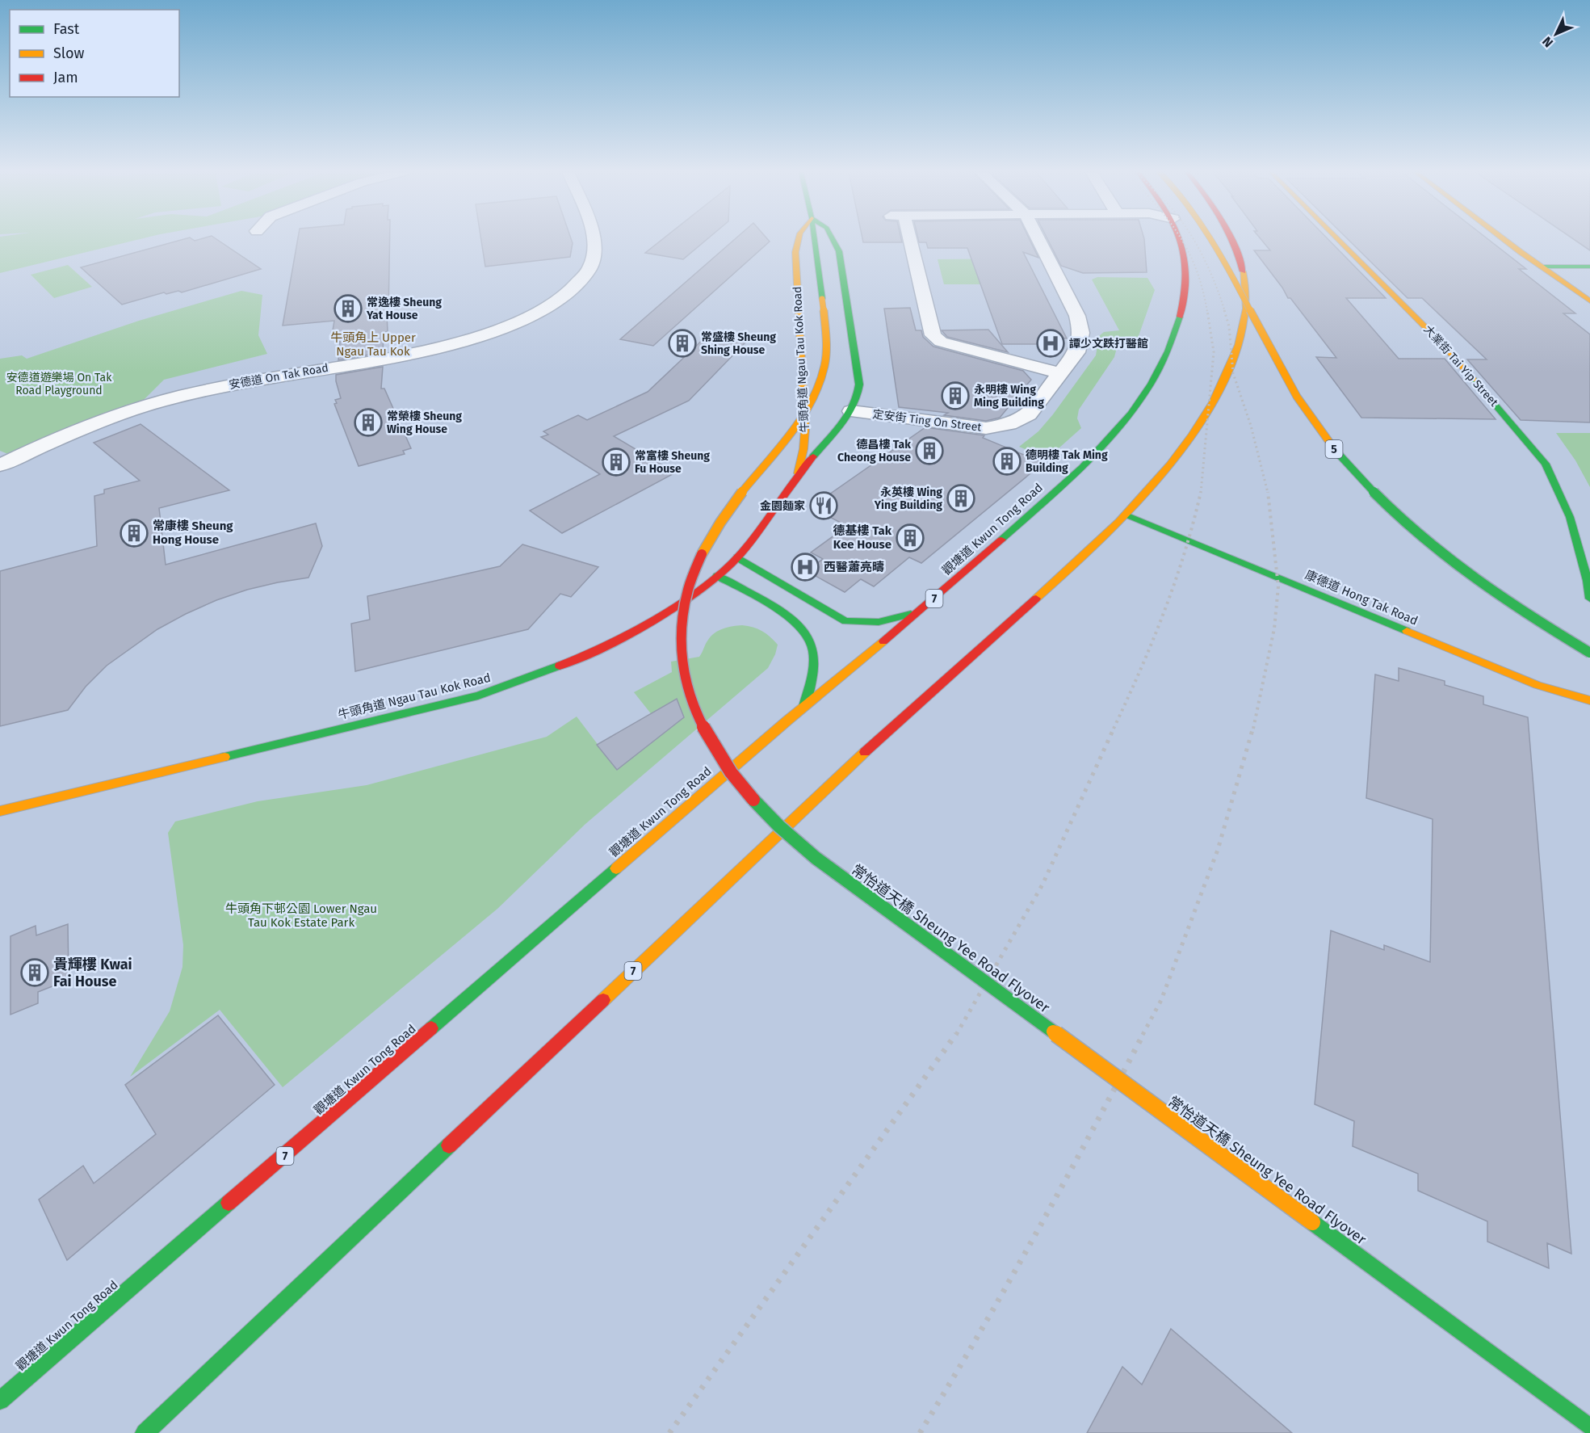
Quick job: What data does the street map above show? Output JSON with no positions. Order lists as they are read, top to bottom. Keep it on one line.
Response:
{"streets":{"main road":["牛頭角道 Ngau Tau Kok Road","大業街 Tai Yip Street","5","觀塘道 Kwun Tong Road","康德道 Hong Tak Road","7","常怡道天橋 Sheung Yee Road Flyover"],"street":["安德道 On Tak Road","定安街 Ting On Street"]},"crossings":[["牛頭角道 Ngau Tau Kok Road","定安街 Ting On Street"],["牛頭角道 Ngau Tau Kok Road","常怡道天橋 Sheung Yee Road Flyover"],["康德道 Hong Tak Road","7"]],"districts":["牛頭角上 Upper Ngau Tau Kok"],"parks":["安德道遊樂場 On Tak Road Playground","牛頭角下邨公園 Lower Ngau Tau Kok Estate Park"],"places":{"building":["常逸樓 Sheung Yat House","常盛樓 Sheung Shing House","永明樓 Wing Ming Building","常榮樓 Sheung Wing House","德昌樓 Tak Cheong House","德明樓 Tak Ming Building","常富樓 Sheung Fu House","永英樓 Wing Ying Building","常康樓 Sheung Hong House","德基樓 Tak Kee House","貴輝樓 Kwai Fai House"],"hospital":["譚少文跌打醫館","西醫蕭亮疇"],"restaurant":["金園麵家"]},"legend":["Fast","Slow","Jam"],"north":"bottom left"}
